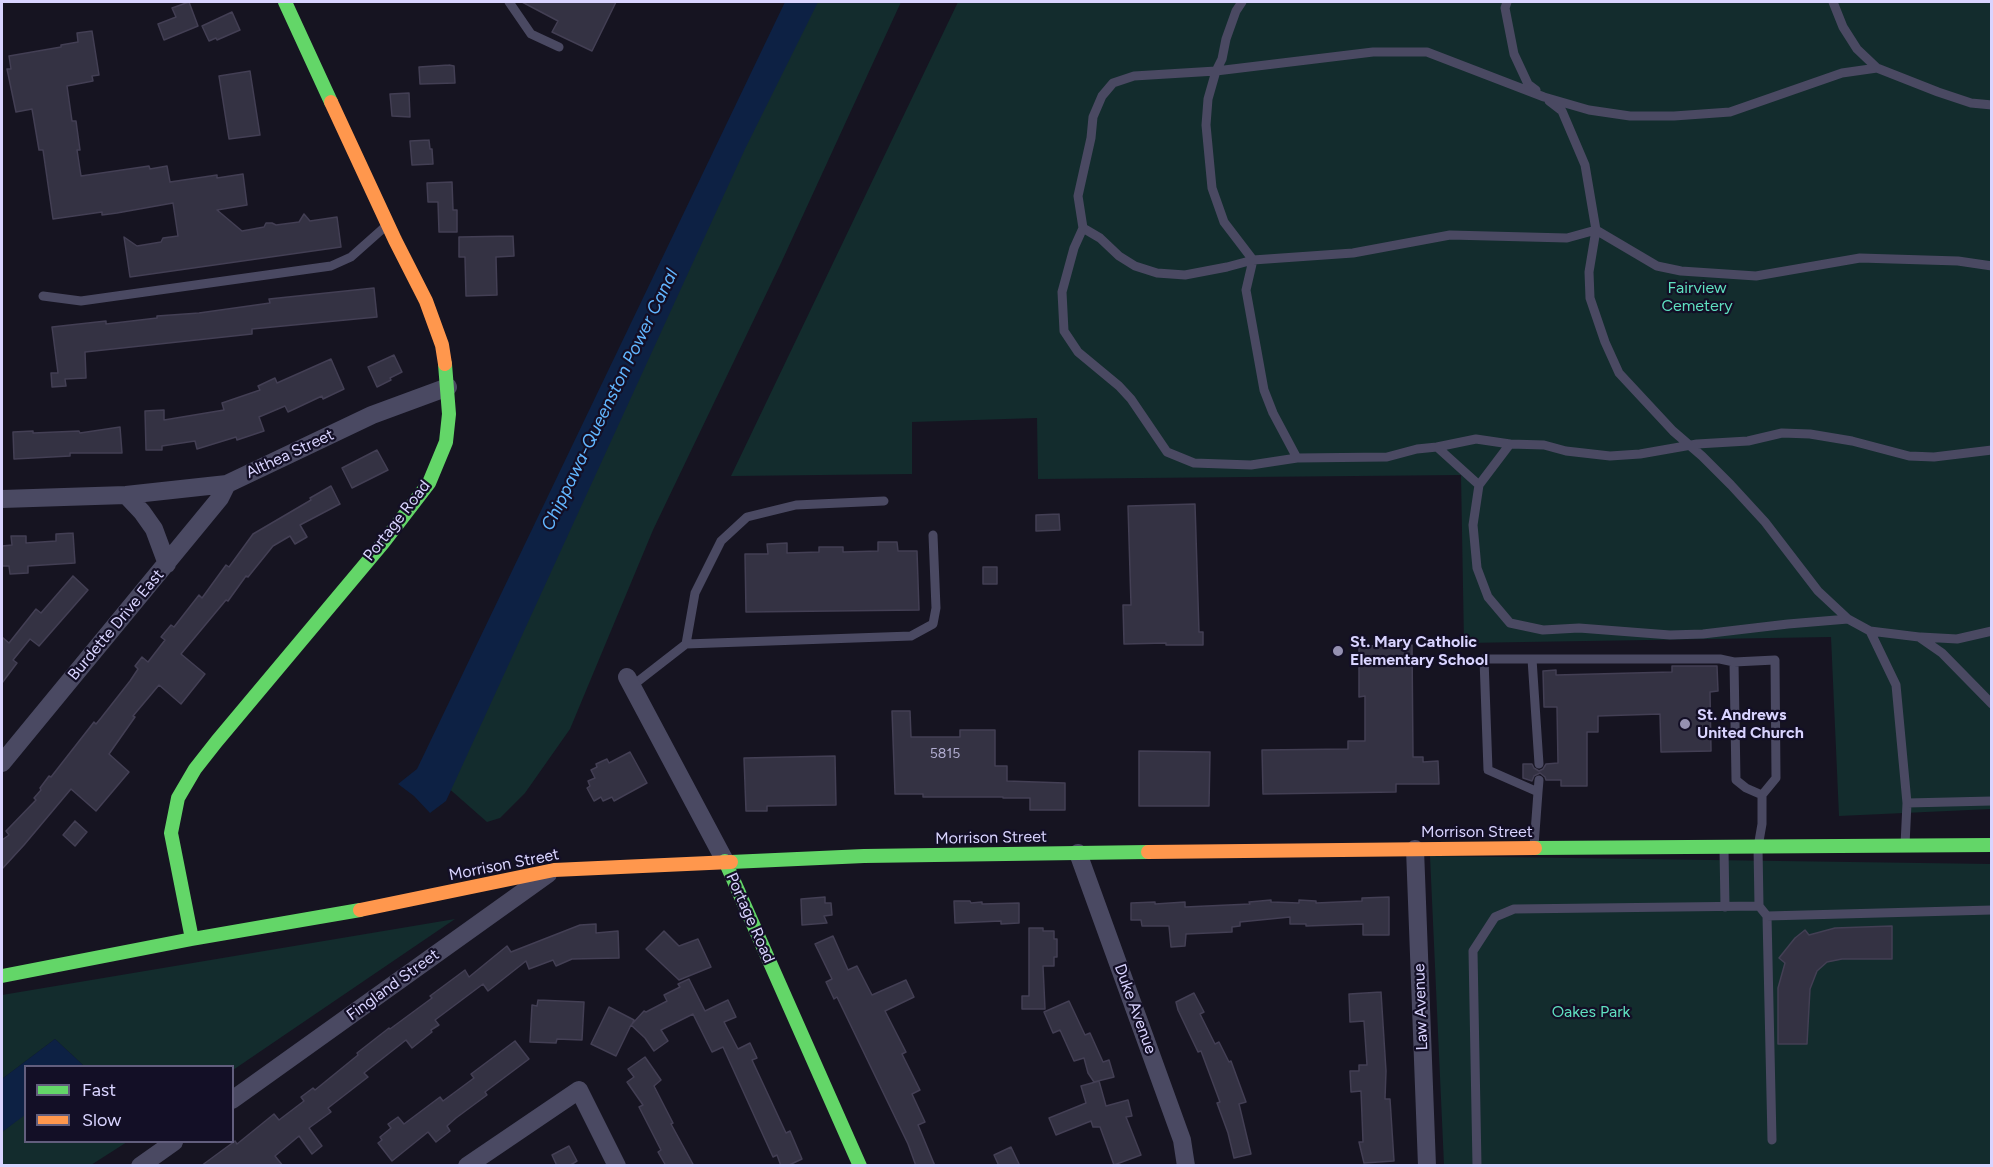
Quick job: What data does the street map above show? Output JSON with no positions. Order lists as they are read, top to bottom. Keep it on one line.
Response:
{"streets":{"street":["Althea Street","Portage Road","Burdette Drive East","Morrison Street","Fingland Street","Law Avenue","Duke Avenue"]},"crossings":[["Althea Street","Portage Road"],["Althea Street","Burdette Drive East"],["Portage Road","Morrison Street"],["Morrison Street","Fingland Street"],["Morrison Street","Law Avenue"],["Morrison Street","Duke Avenue"]],"water":["Chippawa-Queenston Power Canal"],"parks":["Fairview Cemetery","Oakes Park"],"places":["St. Mary Catholic Elementary School","St. Andrews United Church"],"house_numbers":["5815"],"legend":["Fast","Slow"]}
